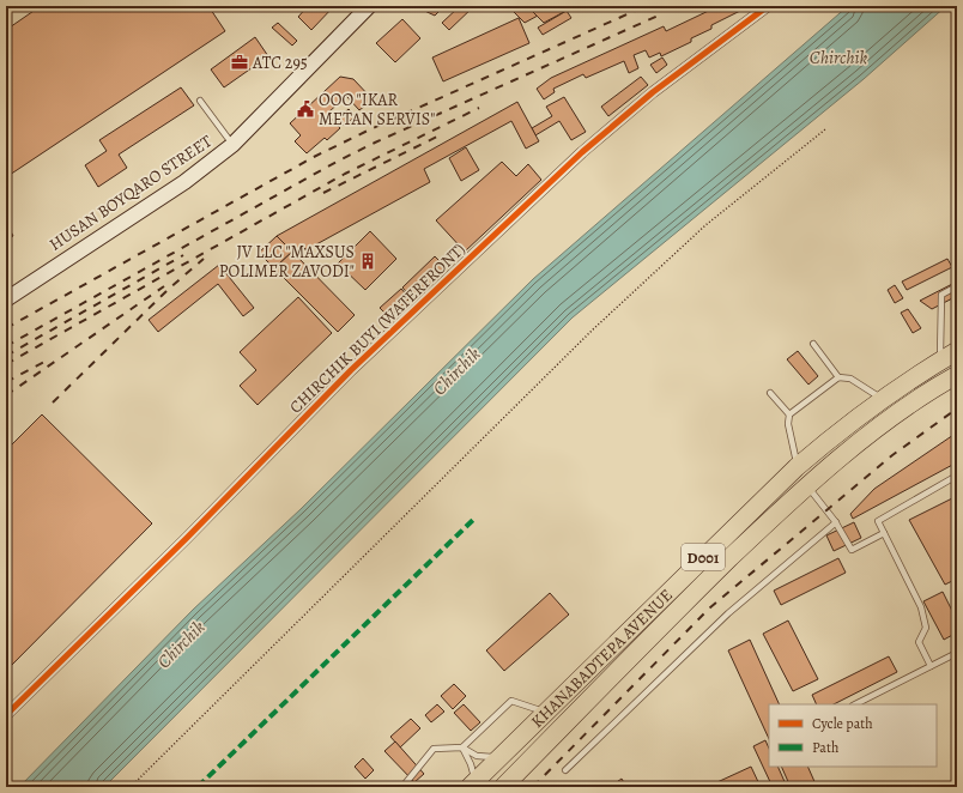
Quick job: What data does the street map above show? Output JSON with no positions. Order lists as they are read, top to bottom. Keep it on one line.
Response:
{"streets":{"highway":["D001","KHANABADTEPA AVENUE"],"main road":["HUSAN BOYQARO STREET"],"street":["CHIRCHIK BUYI (WATERFRONT)"]},"water":["Chirchik"],"places":{"office":["ATC 295"],"public building":["OOO \"IKAR METAN SERVIS\""],"building":["JV LLC \"MAXSUS POLIMER ZAVODI\""]},"legend":["Cycle path","Path"]}
